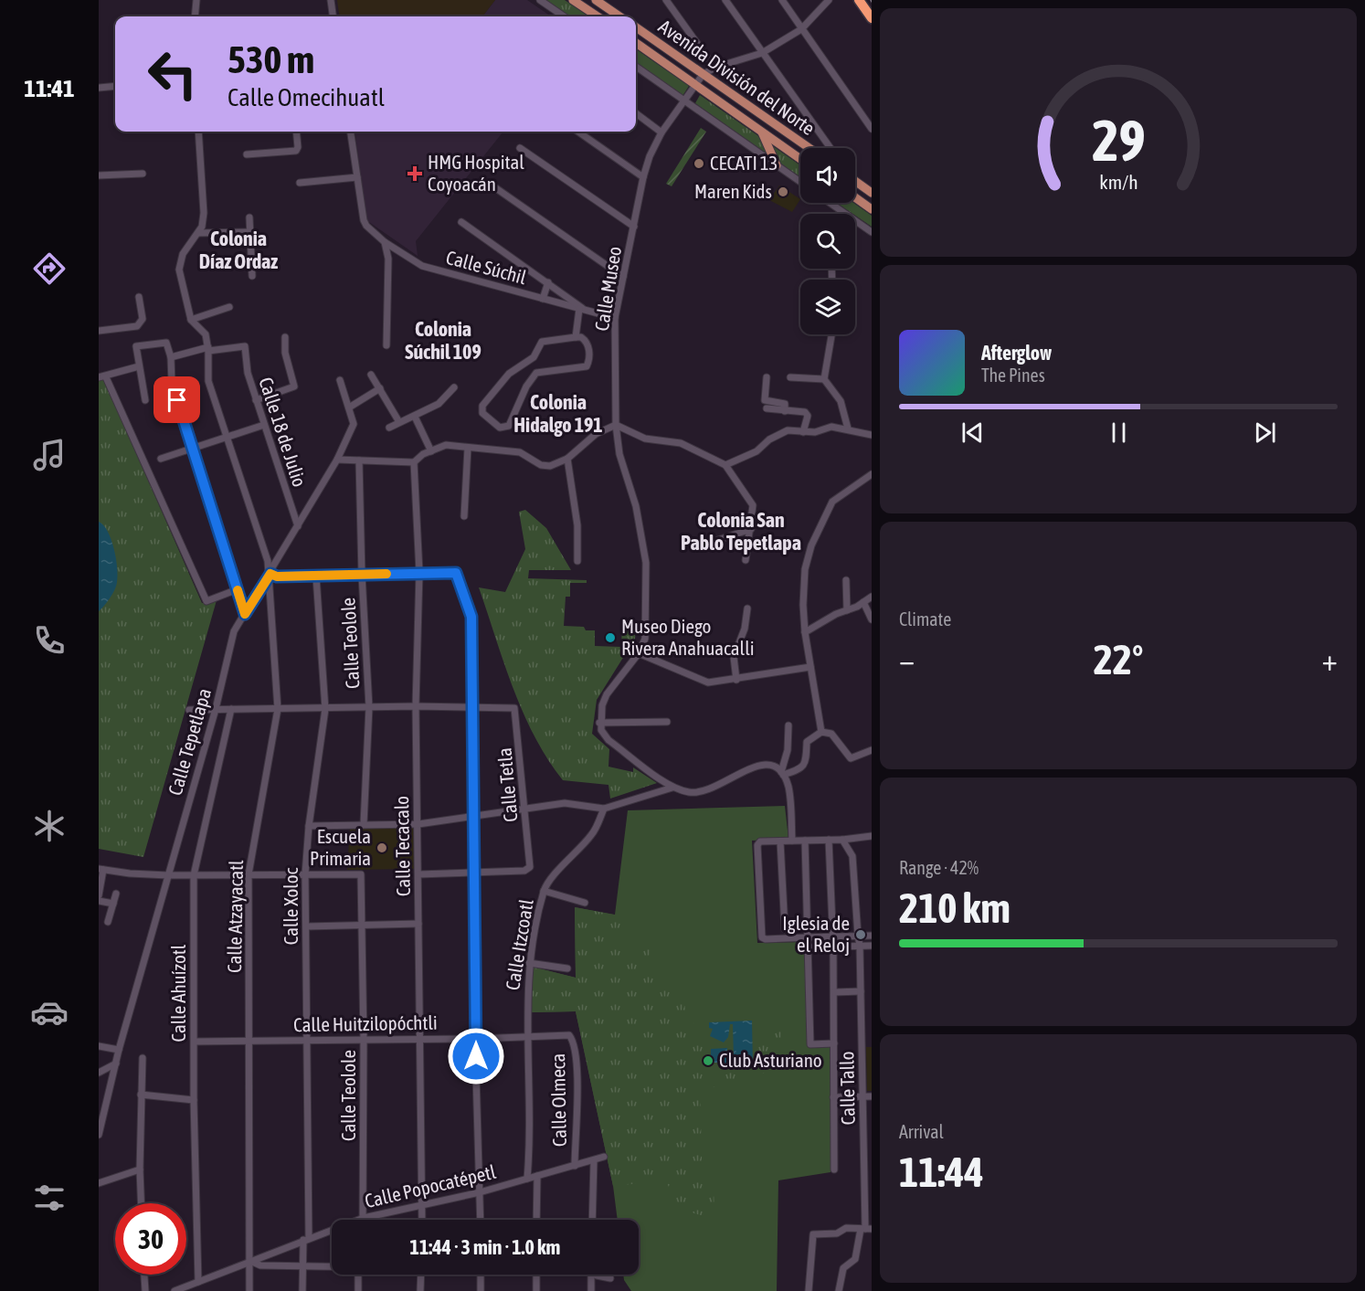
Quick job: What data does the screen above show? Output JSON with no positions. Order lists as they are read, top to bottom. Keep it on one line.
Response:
{"streets":{"main road":["Avenida División del Norte"],"street":["Calle Súchil","Calle Museo","Calle 18 de Julio","Calle Teolole","Calle Tepetlapa","Calle Tetla","Calle Tecacalo","Calle Xoloc","Calle Atzayacatl","Calle Itzcoatl","Calle Ahuízotl","Calle Huitzilopóchtli","Calle Tallo","Calle Olmeca","Calle Popocatépetl"]},"crossings":[["Avenida División del Norte","Calle Museo"],["Calle Súchil","Calle Museo"],["Calle 18 de Julio","Calle Tepetlapa"],["Calle 18 de Julio","Calle Atzayacatl"],["Calle Teolole","Calle Xoloc"],["Calle Teolole","Calle Huitzilopóchtli"],["Calle Teolole","Calle Popocatépetl"],["Calle Tepetlapa","Calle Atzayacatl"],["Calle Tecacalo","Calle Huitzilopóchtli"],["Calle Tecacalo","Calle Popocatépetl"],["Calle Xoloc","Calle Huitzilopóchtli"],["Calle Xoloc","Calle Popocatépetl"],["Calle Atzayacatl","Calle Huitzilopóchtli"],["Calle Atzayacatl","Calle Popocatépetl"],["Calle Itzcoatl","Calle Huitzilopóchtli"],["Calle Itzcoatl","Calle Popocatépetl"],["Calle Ahuízotl","Calle Huitzilopóchtli"],["Calle Ahuízotl","Calle Popocatépetl"],["Calle Huitzilopóchtli","Calle Olmeca"],["Calle Olmeca","Calle Popocatépetl"]],"districts":["Colonia Díaz Ordaz","Colonia Súchil 109","Colonia Hidalgo 191","Colonia San Pablo Tepetlapa"],"places":{"other":["CECATI 13","Maren Kids","Museo Diego Rivera Anahuacalli","Escuela Primaria","Iglesia de el Reloj","Club Asturiano"],"health":["HMG Hospital Coyoacán"]},"page":{"tabs":"11:41","turn":["530 m","Calle Omecihuatl"],"song":["Afterglow","The Pines"],"tile":["Climate",["Range · 42%","210 km"],["Arrival","11:44"]],"heat":["−","22°","+"],"limit":"30","trip":"11:44 · 3 min · 1.0 km","gauge":["29","km/h"]}}
